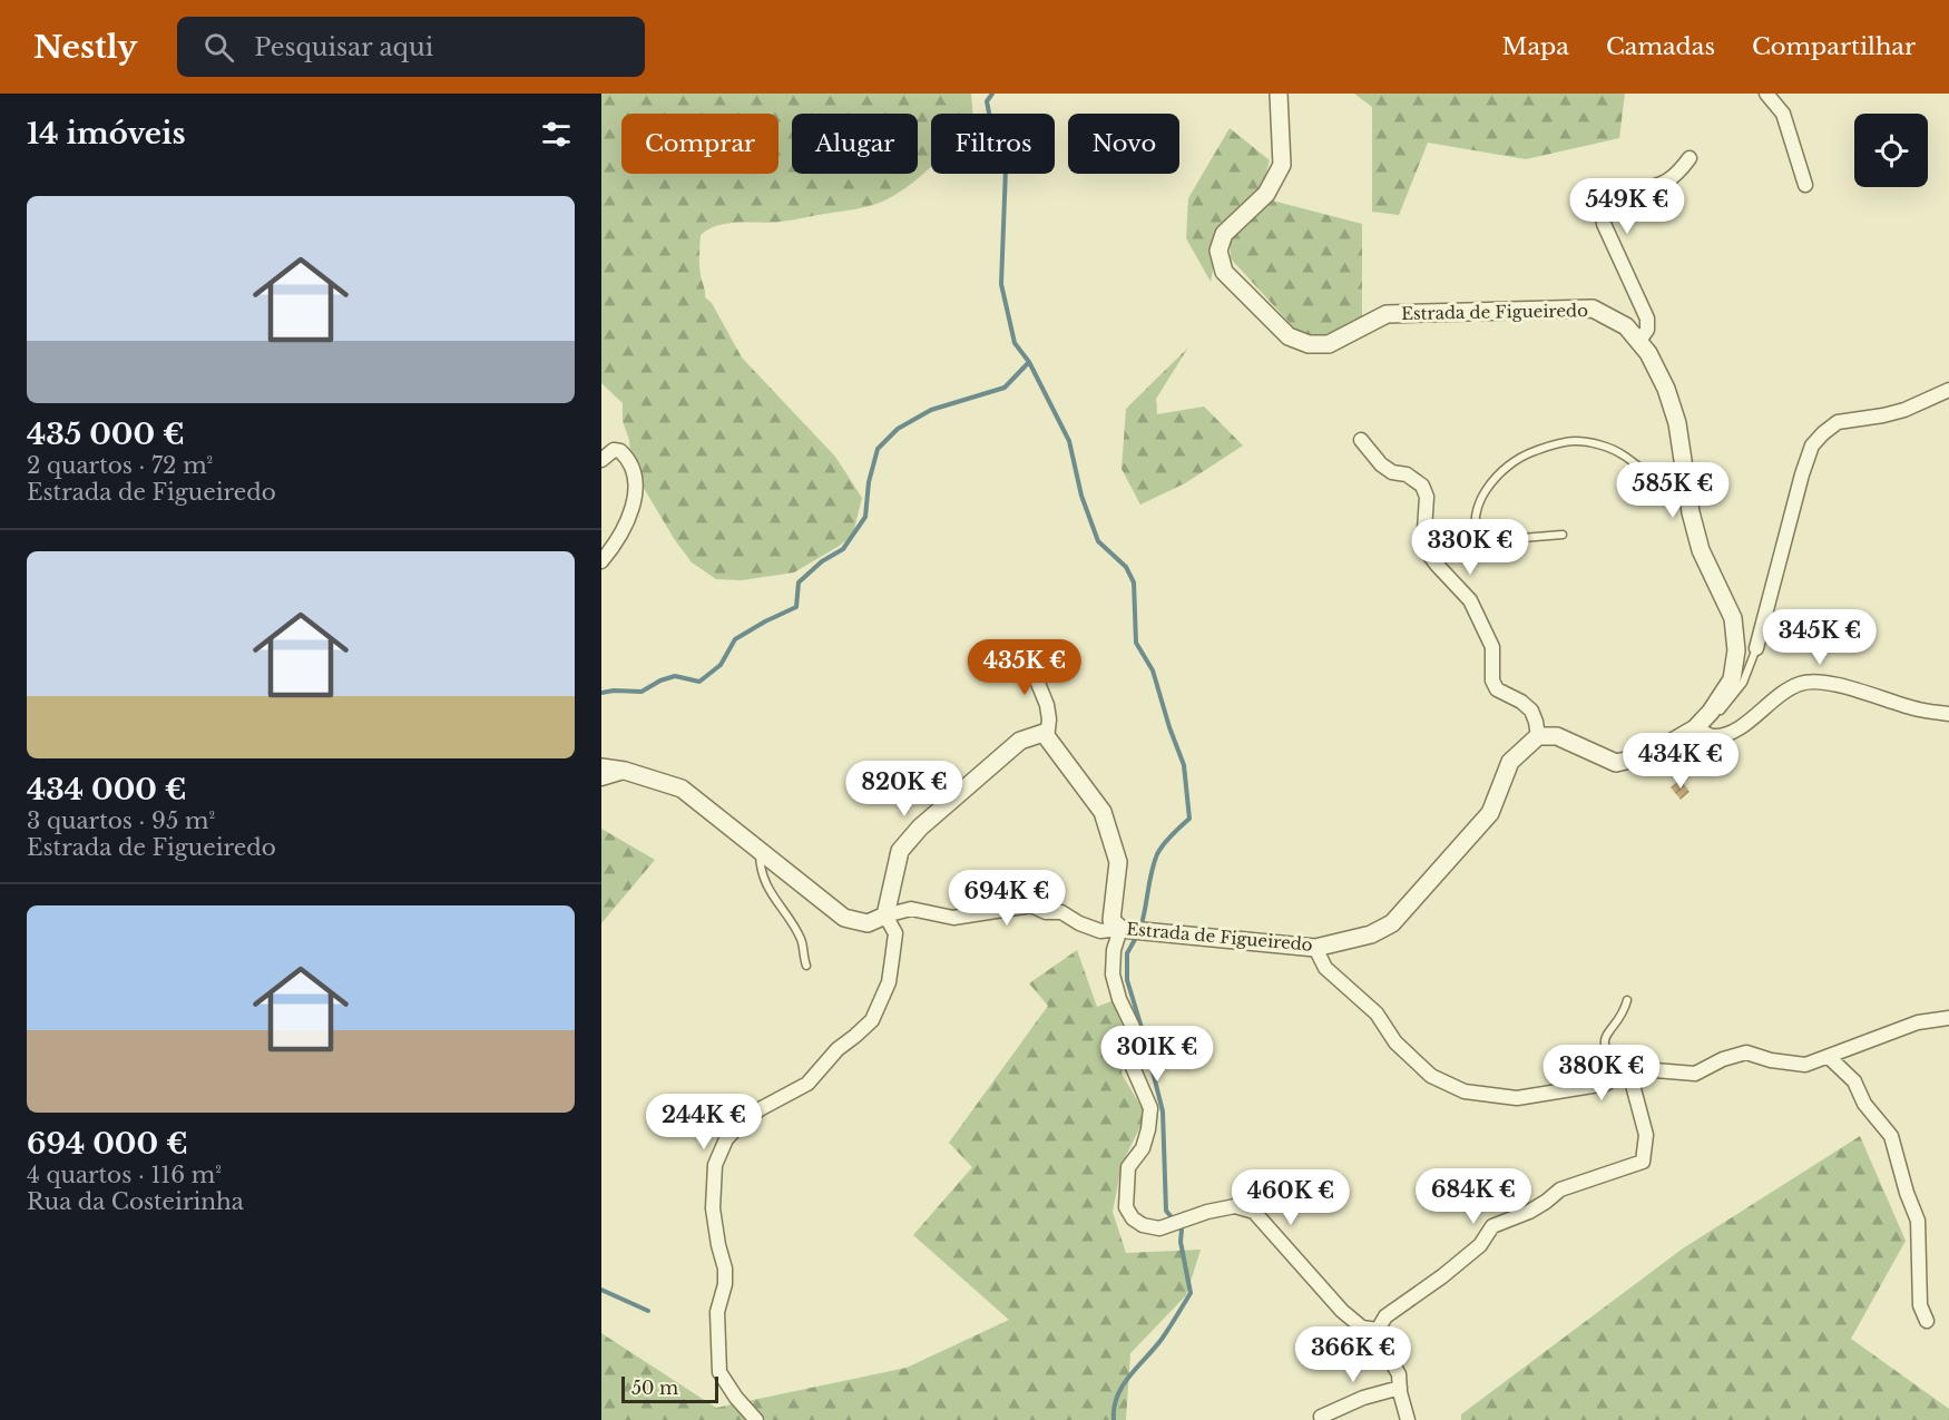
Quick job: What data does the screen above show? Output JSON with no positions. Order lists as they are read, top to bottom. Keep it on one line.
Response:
{"streets":{"street":["Estrada de Figueiredo"]},"scale_bar":"50 m","page":{"header":"Nestly","search":"Pesquisar aqui","nav":["Mapa","Camadas","Compartilhar"],"heading":"14 imóveis","chip":["Comprar","Alugar","Filtros","Novo"],"list":[{"name":"435 000 €","note":"2 quartos · 72 m² · Estrada de Figueiredo"},{"name":"434 000 €","note":"3 quartos · 95 m² · Estrada de Figueiredo"},{"name":"694 000 €","note":"4 quartos · 116 m² · Rua da Costeirinha"}],"price":["549K €","585K €","330K €","345K €","435K €","434K €","820K €","694K €","301K €","380K €","244K €","684K €","460K €","366K €"],"scale":"50 m"}}
